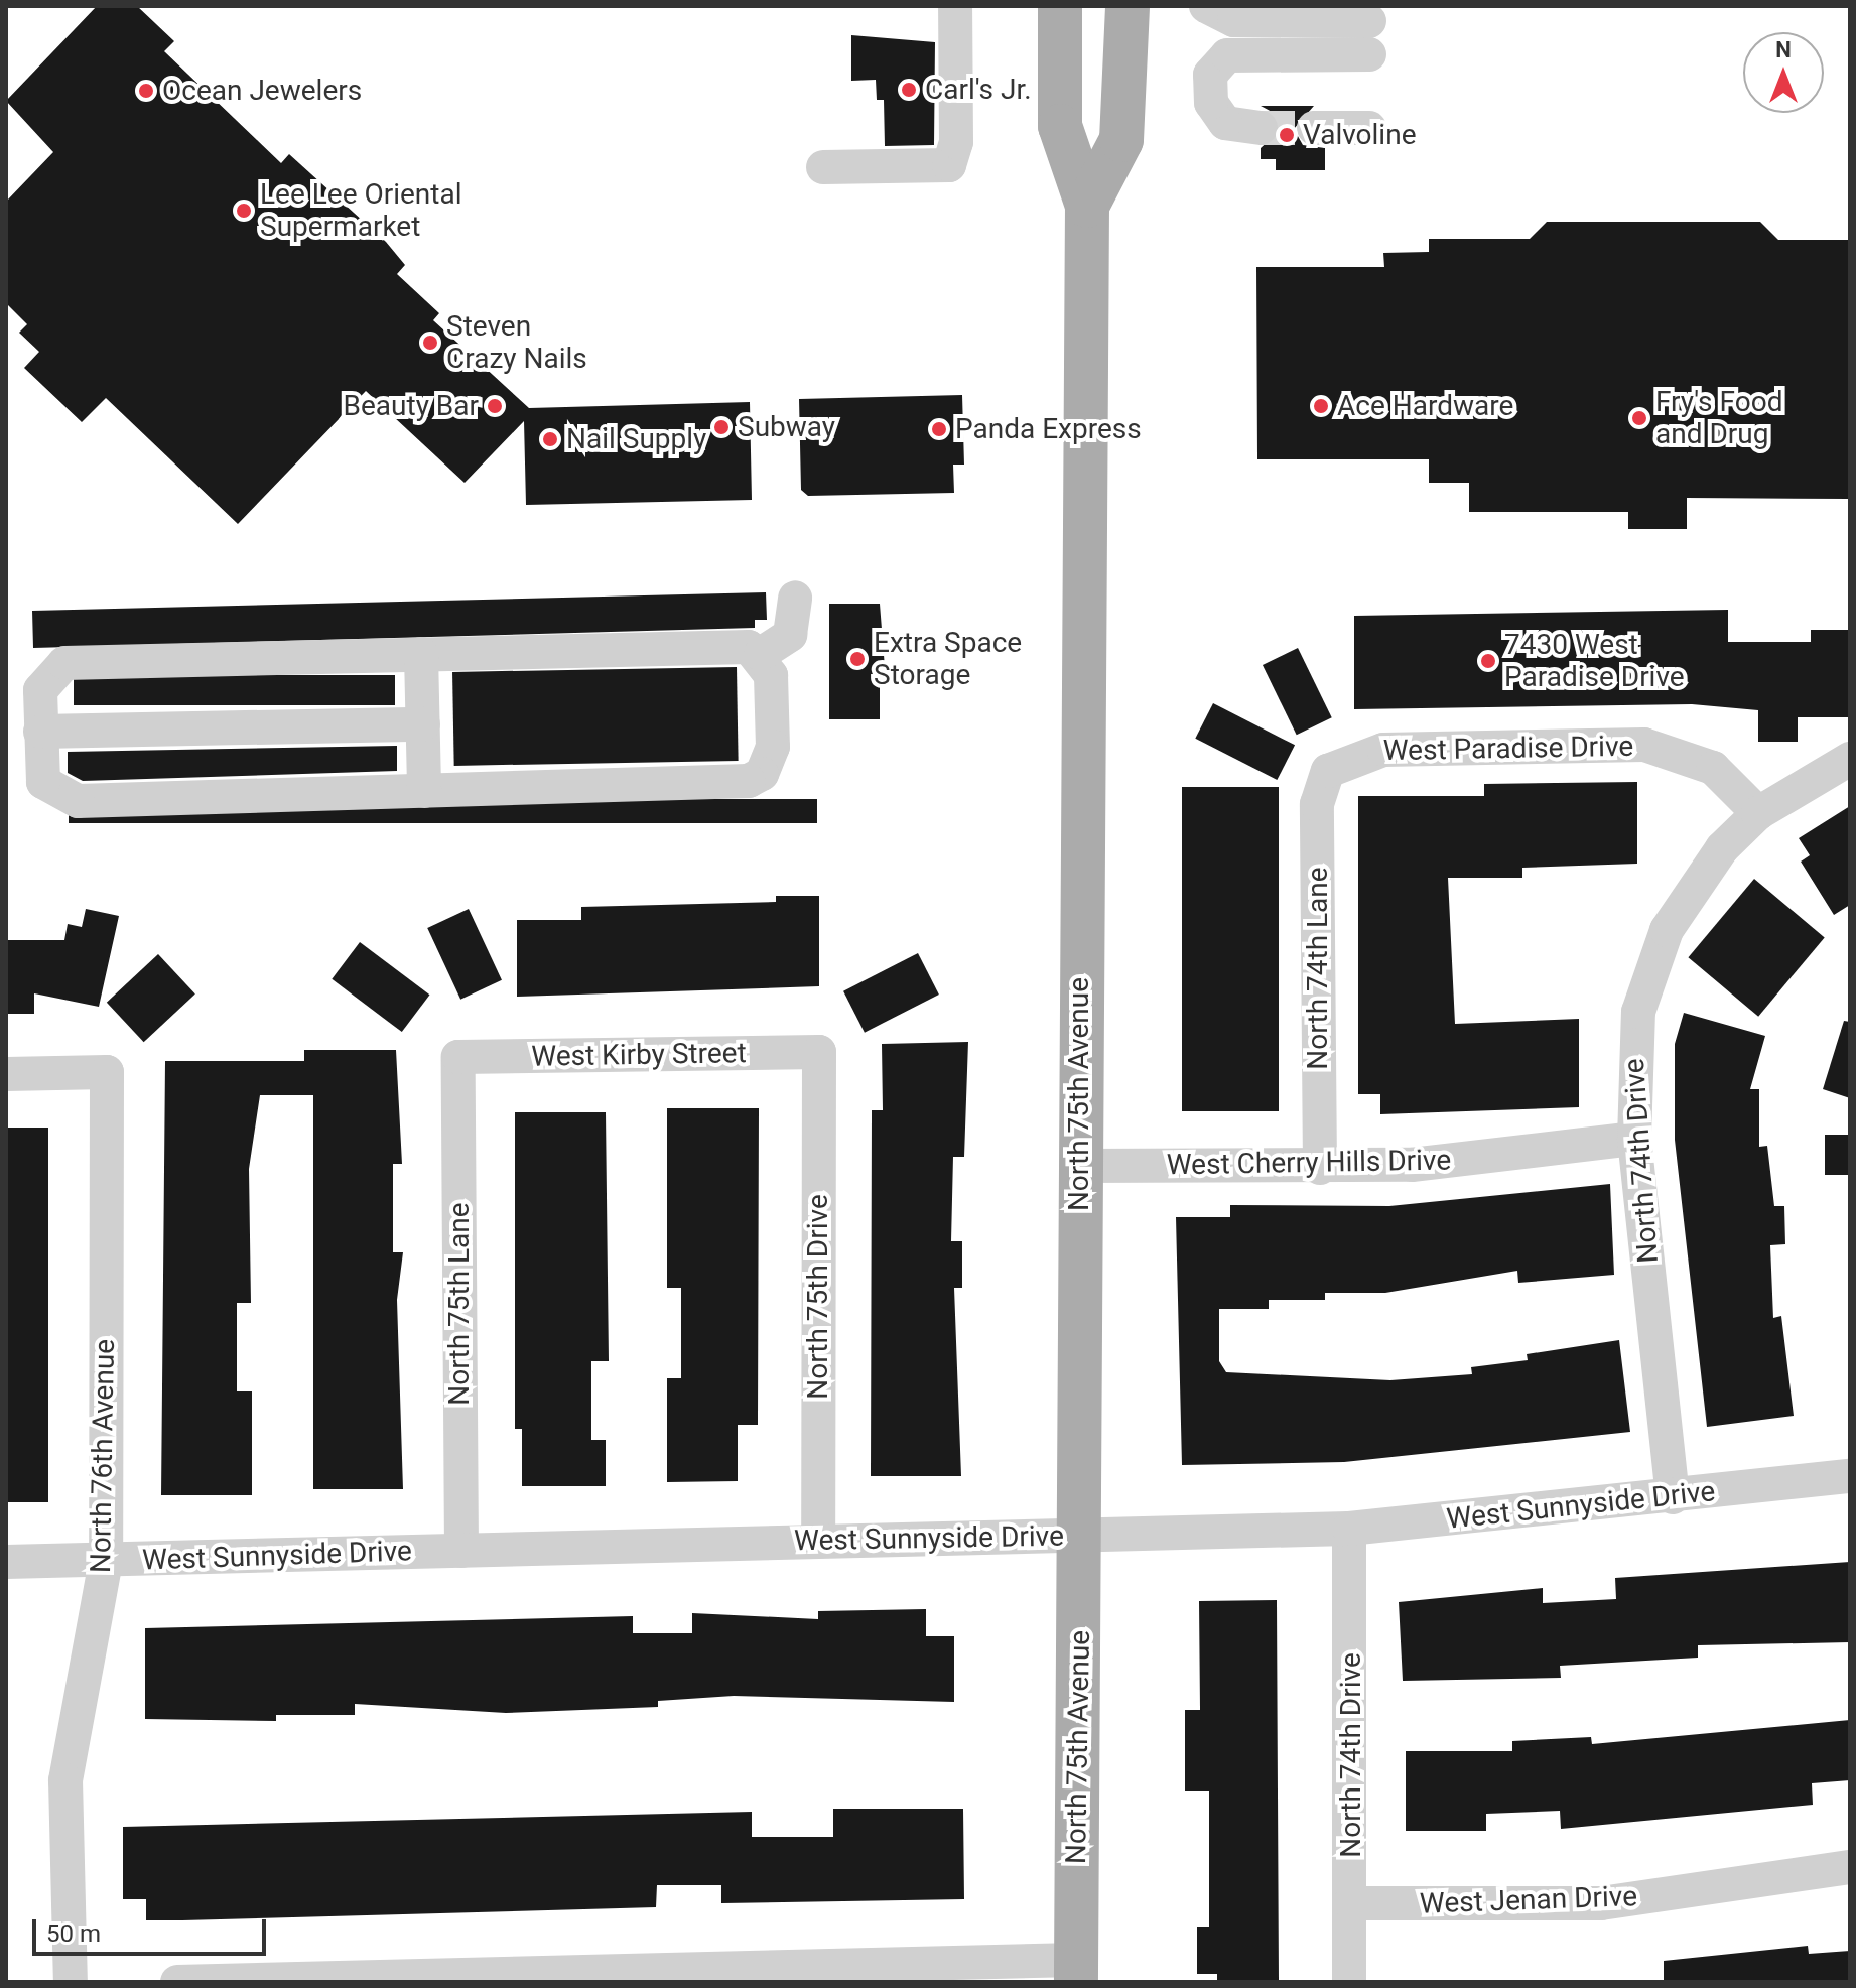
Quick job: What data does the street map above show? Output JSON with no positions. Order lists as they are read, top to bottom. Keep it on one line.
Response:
{"streets":{"main road":["North 75th Avenue"],"street":["West Paradise Drive","North 74th Lane","West Kirby Street","North 74th Drive","West Cherry Hills Drive","North 75th Drive","North 75th Lane","North 76th Avenue","West Sunnyside Drive","West Jenan Drive"]},"crossings":[["West Paradise Drive","North 74th Lane"],["West Paradise Drive","North 74th Drive"],["North 74th Lane","West Cherry Hills Drive"],["West Kirby Street","North 75th Drive"],["West Kirby Street","North 75th Lane"],["North 75th Avenue","West Cherry Hills Drive"],["North 75th Avenue","West Sunnyside Drive"],["North 74th Drive","West Cherry Hills Drive"],["North 74th Drive","West Sunnyside Drive"],["North 74th Drive","West Jenan Drive"],["North 75th Drive","West Sunnyside Drive"],["North 75th Lane","West Sunnyside Drive"],["North 76th Avenue","West Sunnyside Drive"]],"places":["Carl's Jr.","Ocean Jewelers","Valvoline","Lee Lee Oriental Supermarket","Steven Crazy Nails","Beauty Bar","Ace Hardware","Fry's Food and Drug","Subway","Panda Express","Nail Supply","Extra Space Storage","7430 West Paradise Drive"],"scale_bar":"50 m","north":"top"}
